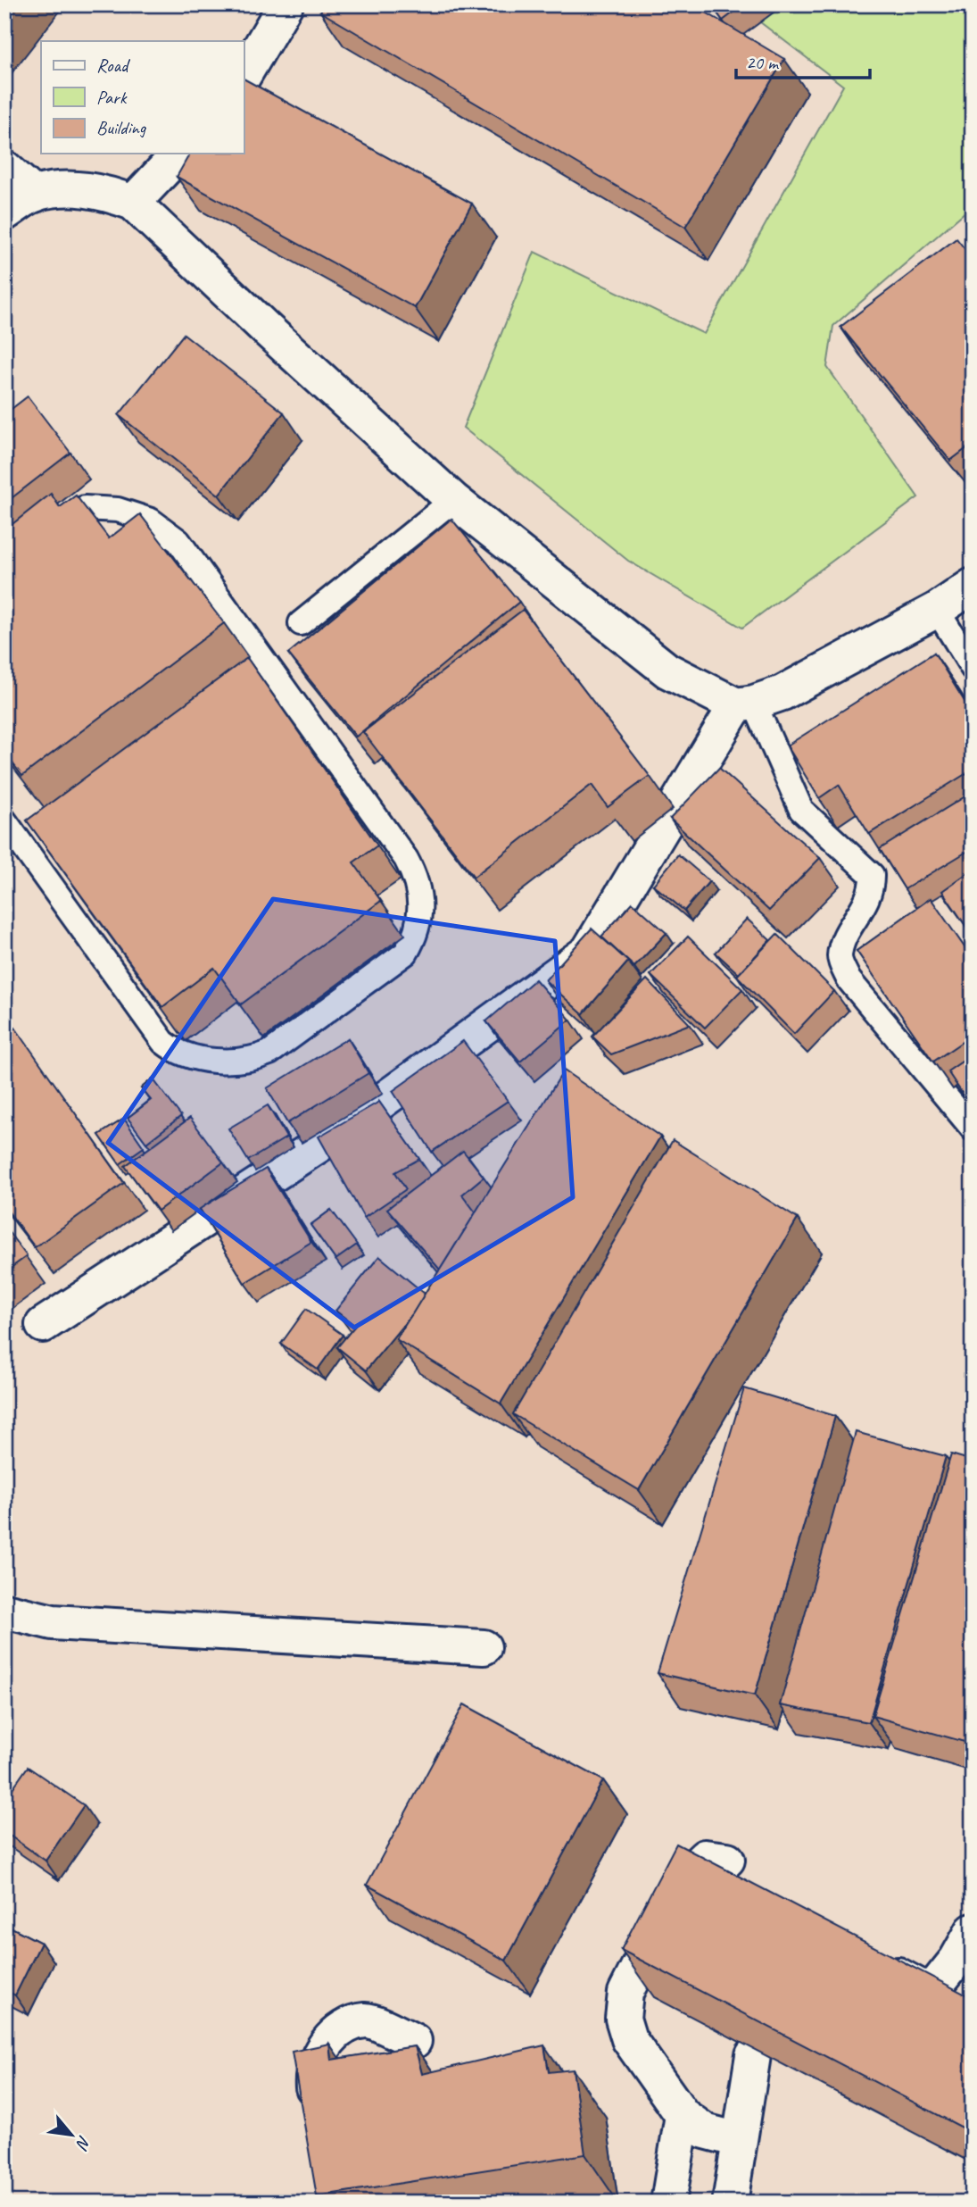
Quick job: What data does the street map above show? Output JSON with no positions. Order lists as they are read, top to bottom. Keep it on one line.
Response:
{"legend":["Road","Park","Building"],"scale_bar":"20 m","north":"bottom right"}
